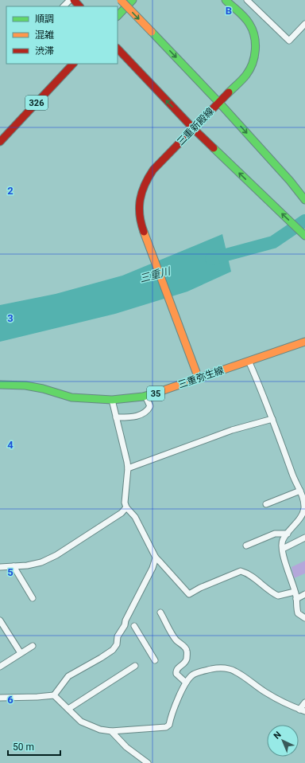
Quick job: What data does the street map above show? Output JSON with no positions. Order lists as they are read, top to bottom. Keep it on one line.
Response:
{"streets":{"main road":["326","三重新殿線","三重弥生線","35"]},"crossings":[["三重新殿線","三重弥生線"]],"water":["三重川"],"legend":["順調","混雑","渋滞"],"scale_bar":"50 m","north":"top left","grid":{"columns":["B"],"rows":["2","3","4","5","6"]}}
